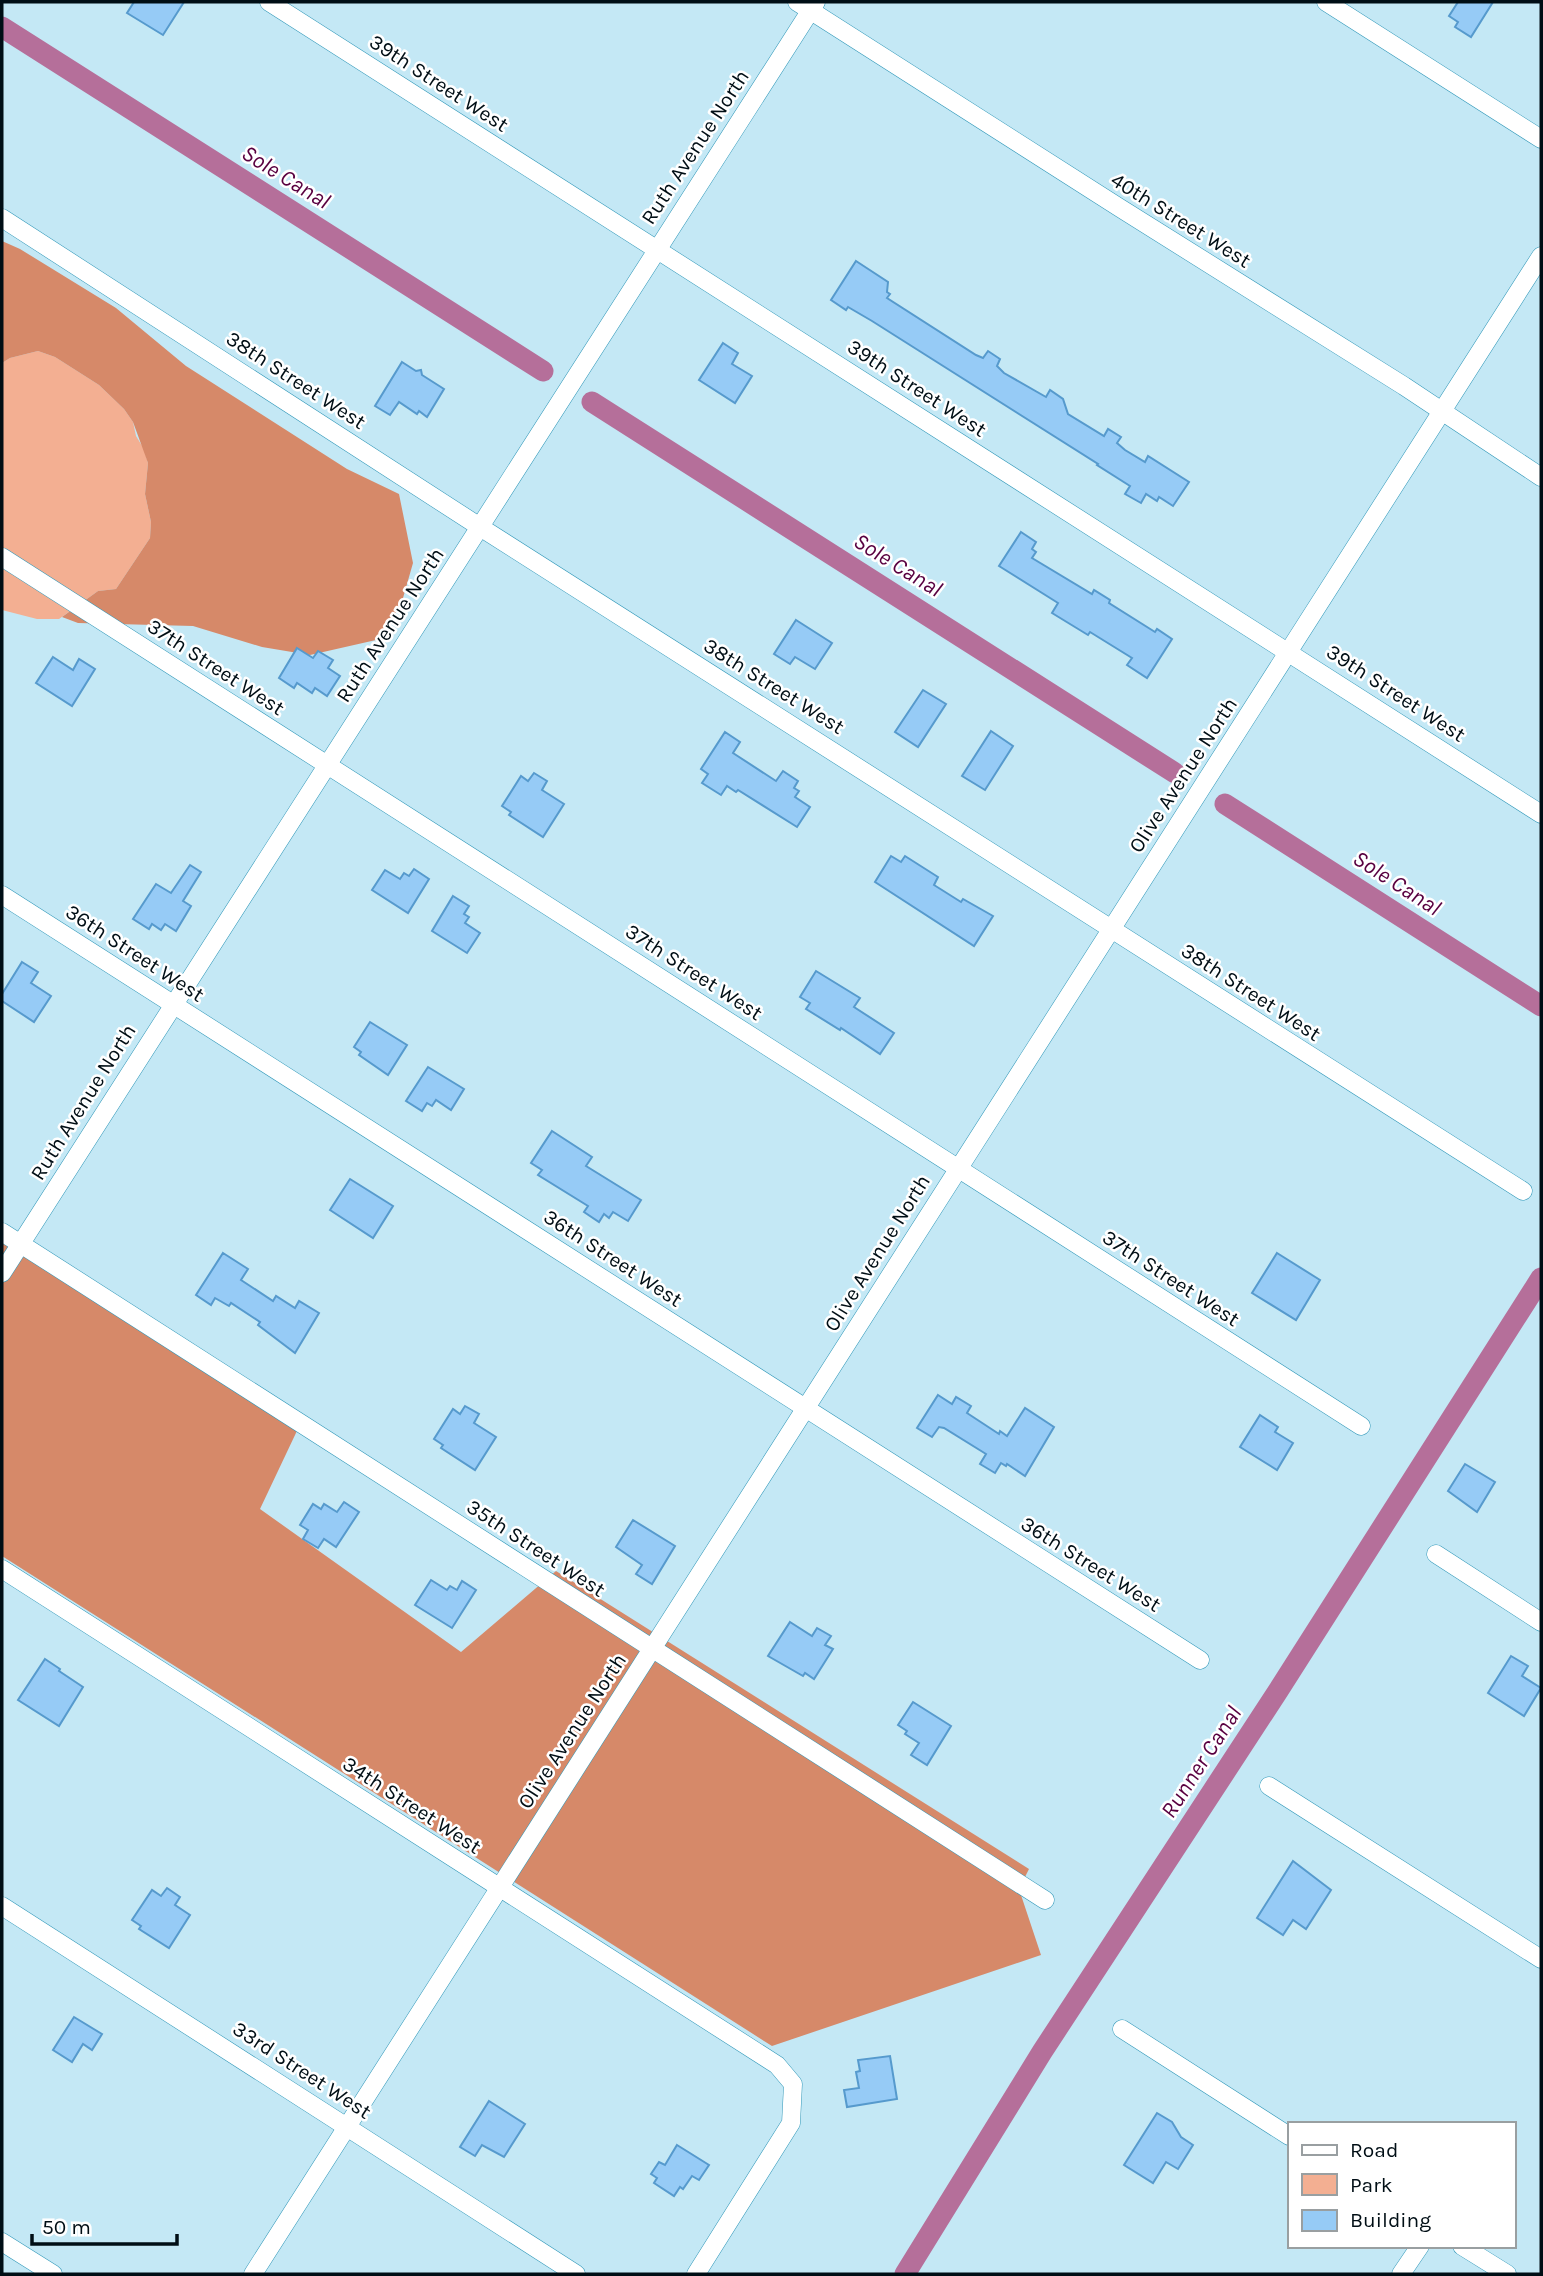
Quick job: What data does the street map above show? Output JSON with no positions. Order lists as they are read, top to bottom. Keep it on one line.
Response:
{"streets":{"street":["39th Street West","Ruth Avenue North","40th Street West","38th Street West","37th Street West","Olive Avenue North","36th Street West","35th Street West","34th Street West","33rd Street West"]},"crossings":[["39th Street West","Ruth Avenue North"],["39th Street West","Olive Avenue North"],["Ruth Avenue North","40th Street West"],["Ruth Avenue North","38th Street West"],["Ruth Avenue North","37th Street West"],["Ruth Avenue North","36th Street West"],["Ruth Avenue North","35th Street West"],["40th Street West","Olive Avenue North"],["38th Street West","Olive Avenue North"],["37th Street West","Olive Avenue North"],["Olive Avenue North","36th Street West"],["Olive Avenue North","35th Street West"],["Olive Avenue North","34th Street West"],["Olive Avenue North","33rd Street West"]],"water":["Sole Canal","Runner Canal"],"legend":["Road","Park","Building"],"scale_bar":"50 m"}
